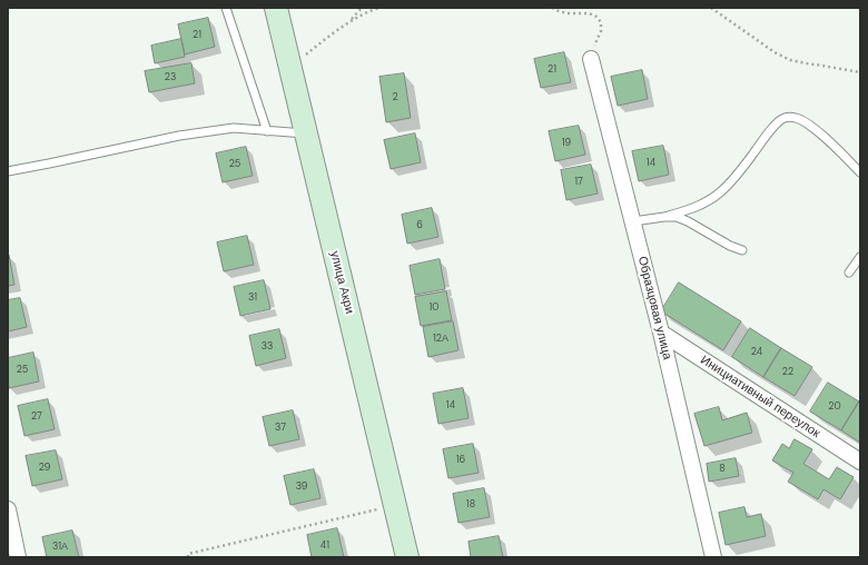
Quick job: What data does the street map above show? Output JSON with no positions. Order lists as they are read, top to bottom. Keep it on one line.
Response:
{"streets":{"main road":["улица Акри"],"street":["Образцовая улица","Инициативный переулок"]},"crossings":[["Образцовая улица","Инициативный переулок"]],"house_numbers":["21","21","23","2","19","14","25","17","6","31","10","12А","33","24","25","22","14","20","27","37","16","29","8","39","18","41","31А"]}
